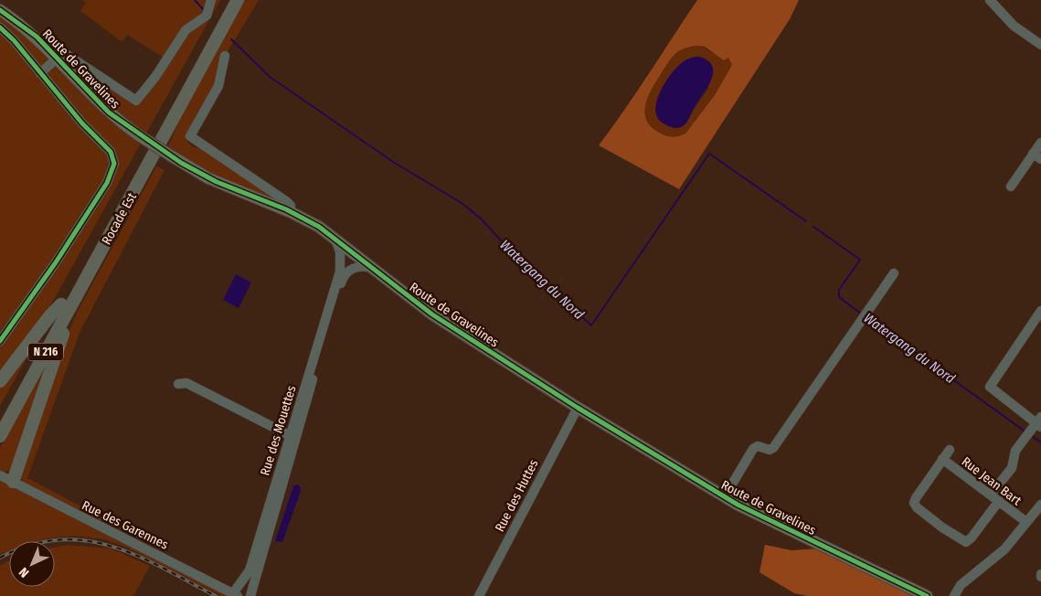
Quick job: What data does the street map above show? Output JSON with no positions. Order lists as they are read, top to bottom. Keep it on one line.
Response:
{"streets":{"highway":["Rocade Est","N 216"],"main road":["Route de Gravelines"],"street":["Rue des Mouettes","Rue Jean Bart","Rue des Huttes","Rue des Garennes"]},"crossings":[["Route de Gravelines","Rue des Mouettes"],["Route de Gravelines","Rue des Huttes"],["Rue des Mouettes","Rue des Garennes"]],"water":["Watergang du Nord"],"north":"bottom left"}
